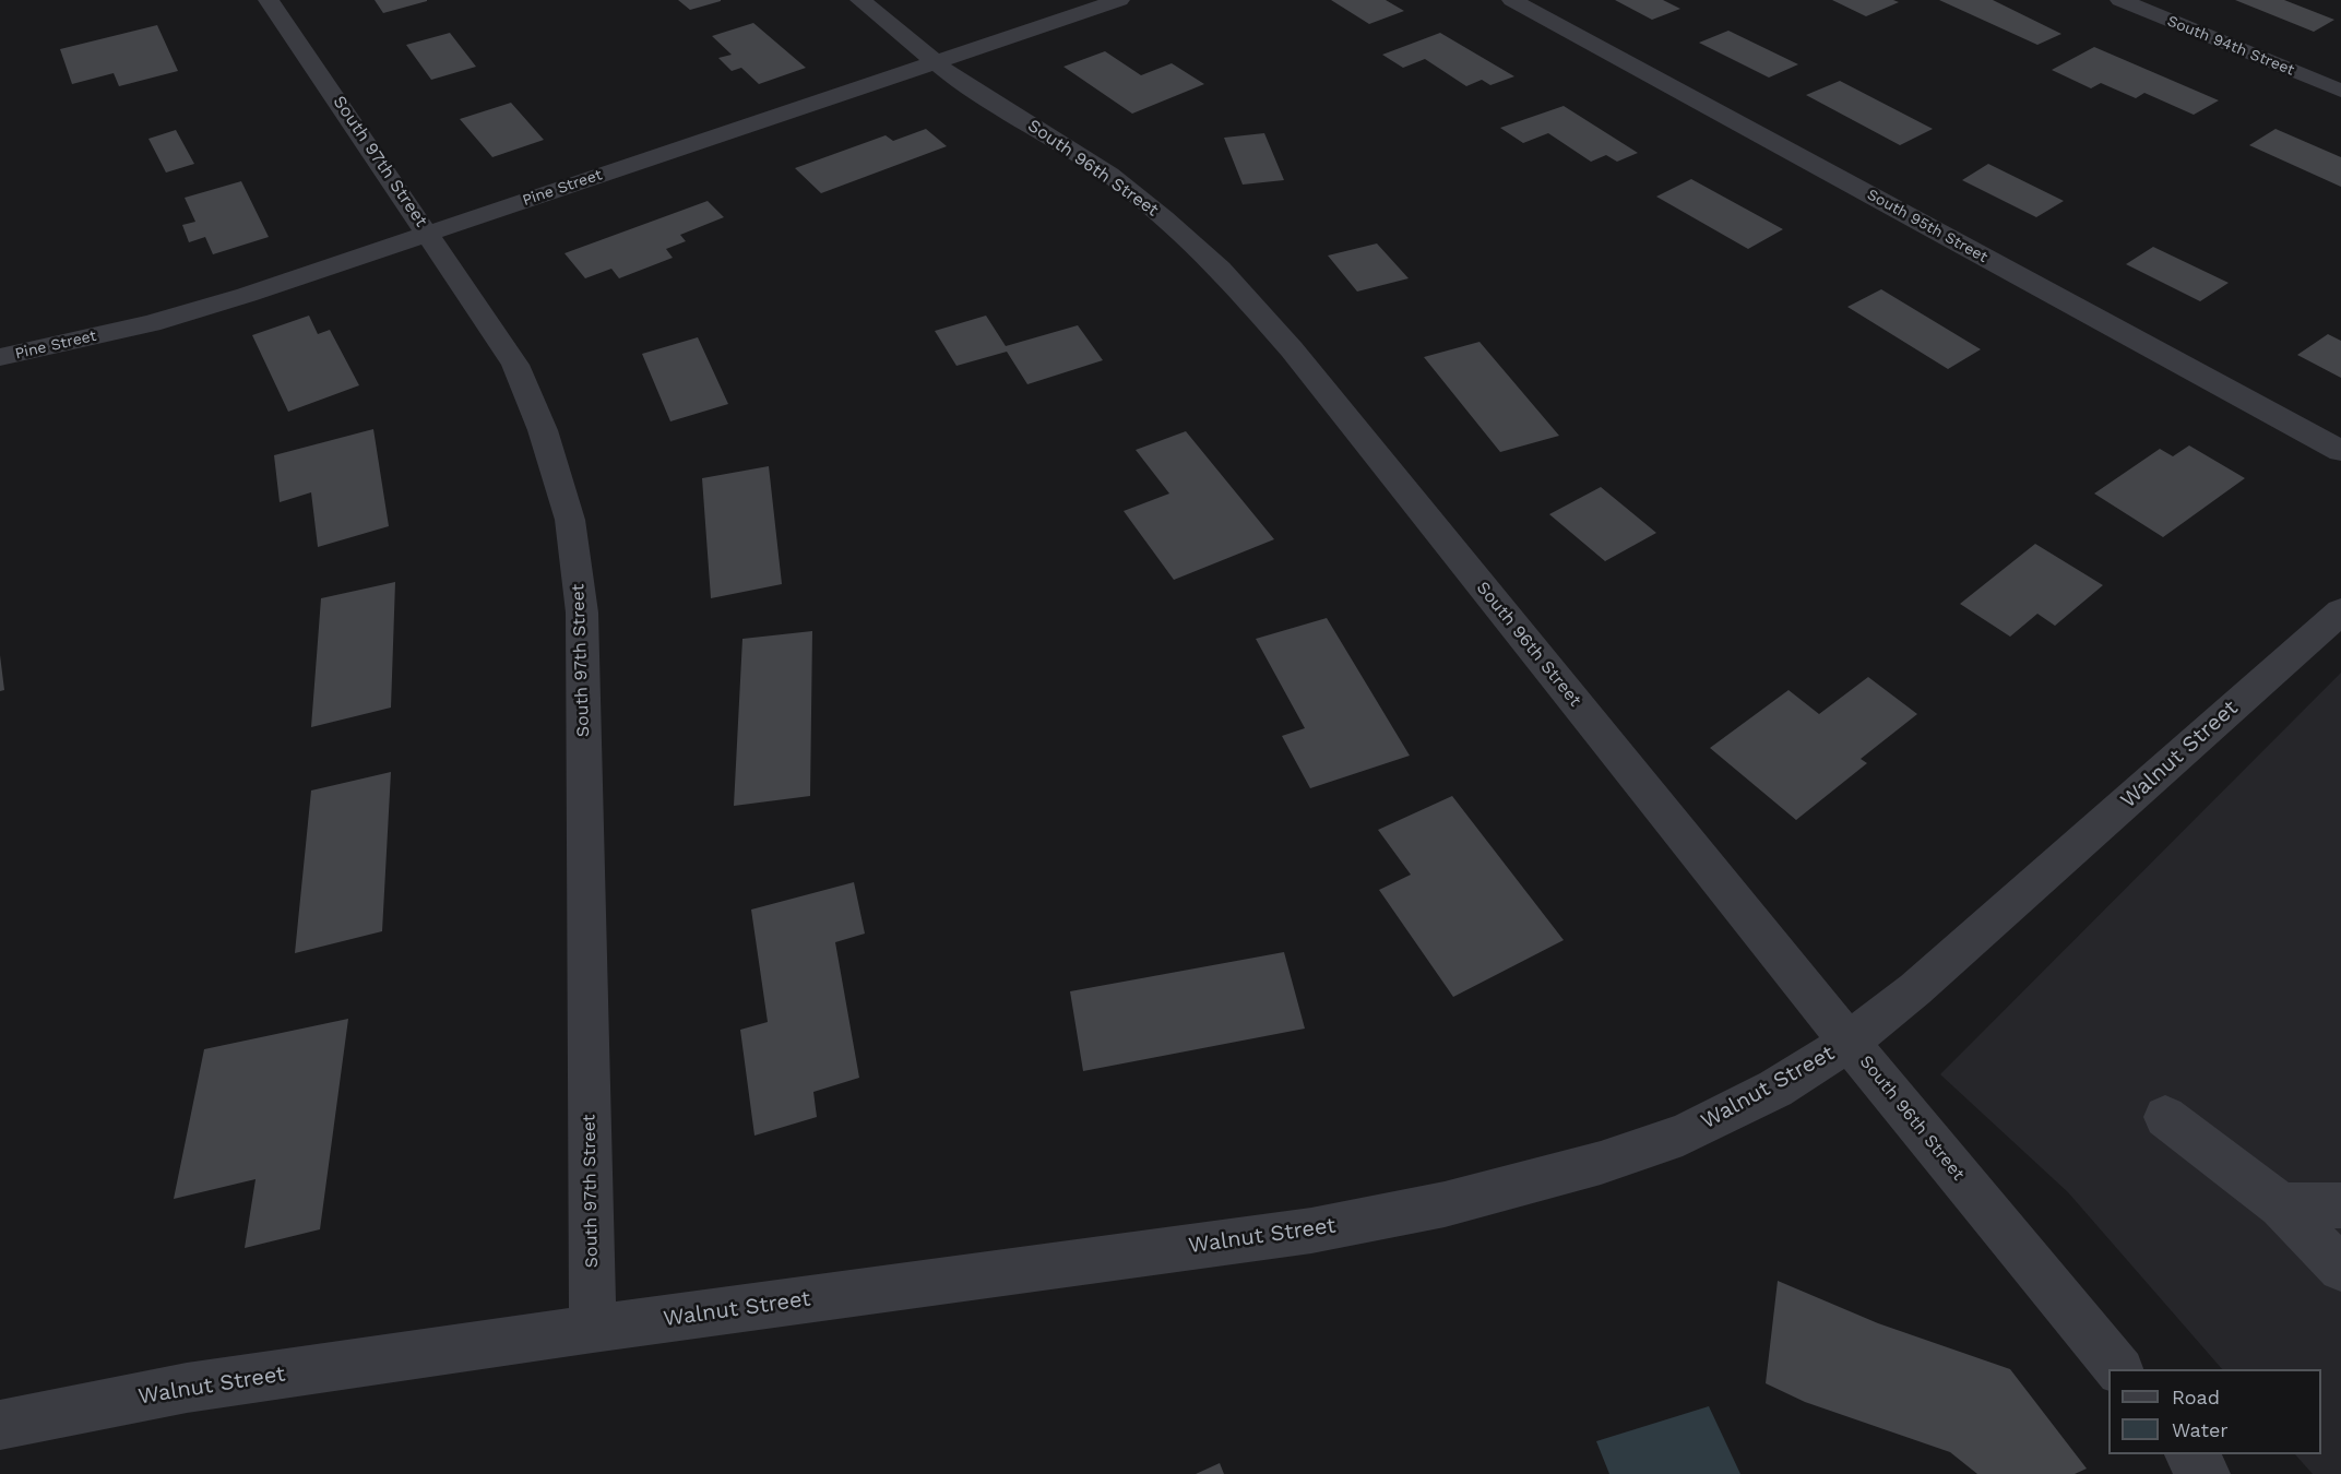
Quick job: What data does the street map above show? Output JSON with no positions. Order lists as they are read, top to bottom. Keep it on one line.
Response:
{"streets":{"street":["South 94th Street","South 97th Street","South 96th Street","Pine Street","South 95th Street","Walnut Street"]},"crossings":[["South 97th Street","Pine Street"],["South 97th Street","Walnut Street"],["South 96th Street","Pine Street"],["South 96th Street","Walnut Street"]],"legend":["Road","Water"]}
